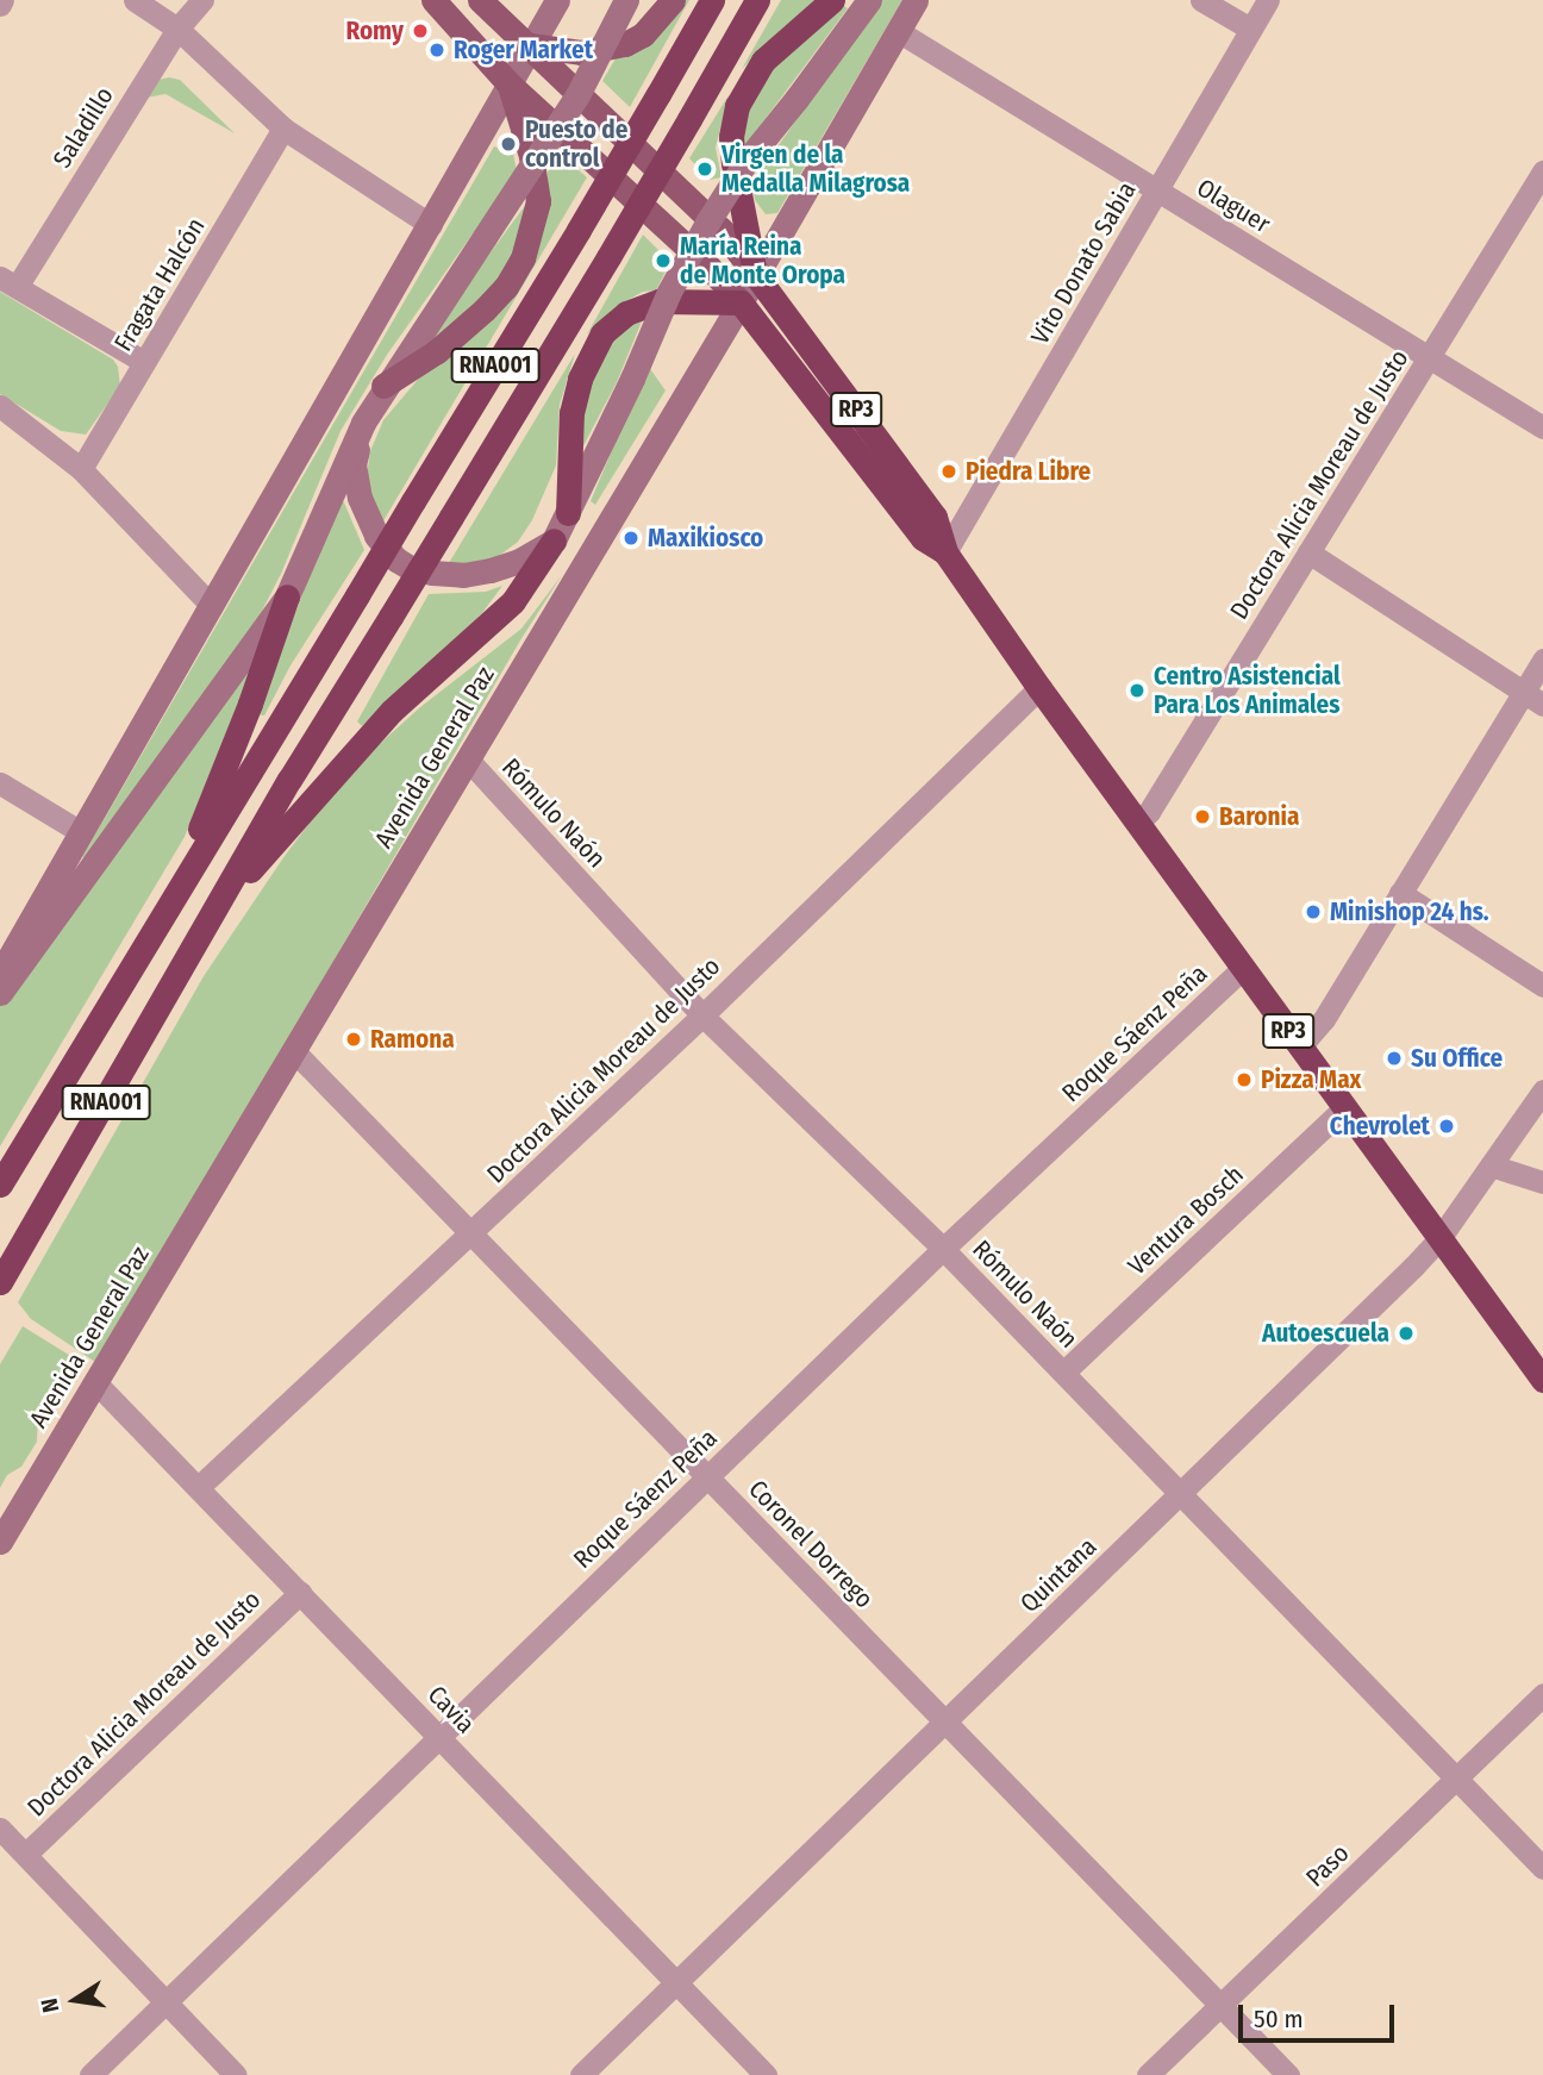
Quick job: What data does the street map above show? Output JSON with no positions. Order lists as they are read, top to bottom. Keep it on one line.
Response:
{"streets":{"highway":["RNA001","RP3"],"street":["Saladillo","Olaguer","Vito Donato Sabia","Fragata Halcón","Doctora Alicia Moreau de Justo","Avenida General Paz","Rómulo Naón","Roque Sáenz Peña","Ventura Bosch","Coronel Dorrego","Quintana","Cavia","Paso"]},"crossings":[["Olaguer","Vito Donato Sabia"],["Olaguer","Doctora Alicia Moreau de Justo"],["Olaguer","Avenida General Paz"],["Vito Donato Sabia","RP3"],["RP3","Doctora Alicia Moreau de Justo"],["RP3","Avenida General Paz"],["RP3","Roque Sáenz Peña"],["RP3","Ventura Bosch"],["RP3","Quintana"],["Doctora Alicia Moreau de Justo","Rómulo Naón"],["Doctora Alicia Moreau de Justo","Coronel Dorrego"],["Doctora Alicia Moreau de Justo","Cavia"],["Avenida General Paz","Rómulo Naón"],["Avenida General Paz","Coronel Dorrego"],["Avenida General Paz","Cavia"],["Rómulo Naón","Roque Sáenz Peña"],["Rómulo Naón","Ventura Bosch"],["Rómulo Naón","Quintana"],["Rómulo Naón","Paso"],["Roque Sáenz Peña","Coronel Dorrego"],["Roque Sáenz Peña","Cavia"],["Coronel Dorrego","Quintana"],["Coronel Dorrego","Paso"],["Quintana","Cavia"]],"places":["Romy","Roger Market","Puesto de control","Virgen de la Medalla Milagrosa","María Reina de Monte Oropa","Piedra Libre","Maxikiosco","Centro Asistencial Para Los Animales","Baronia","Minishop 24 hs.","Ramona","Su Office","Pizza Max","Chevrolet","Autoescuela"],"scale_bar":"50 m","north":"left"}
